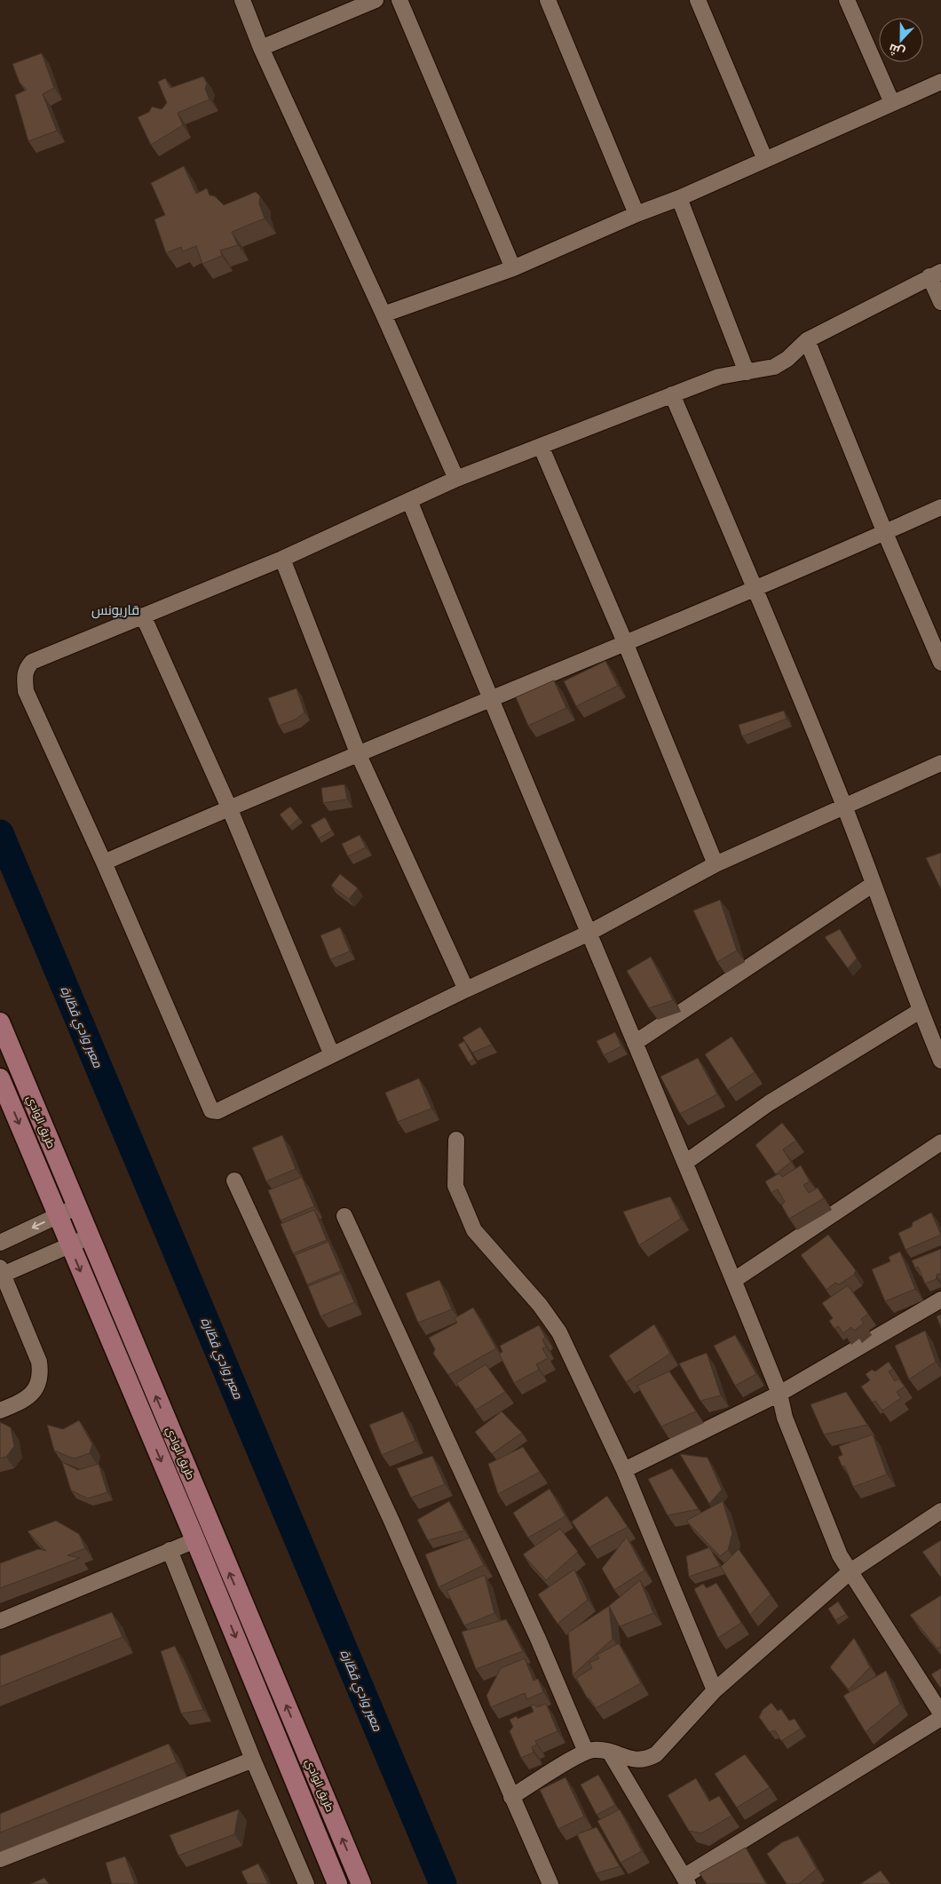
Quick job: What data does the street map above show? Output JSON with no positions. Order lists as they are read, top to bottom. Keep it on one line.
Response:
{"streets":{"main road":["طريق الوادي"]},"districts":["قاريونس"],"water":["معبر وادي قطّارة"],"north":"bottom"}
